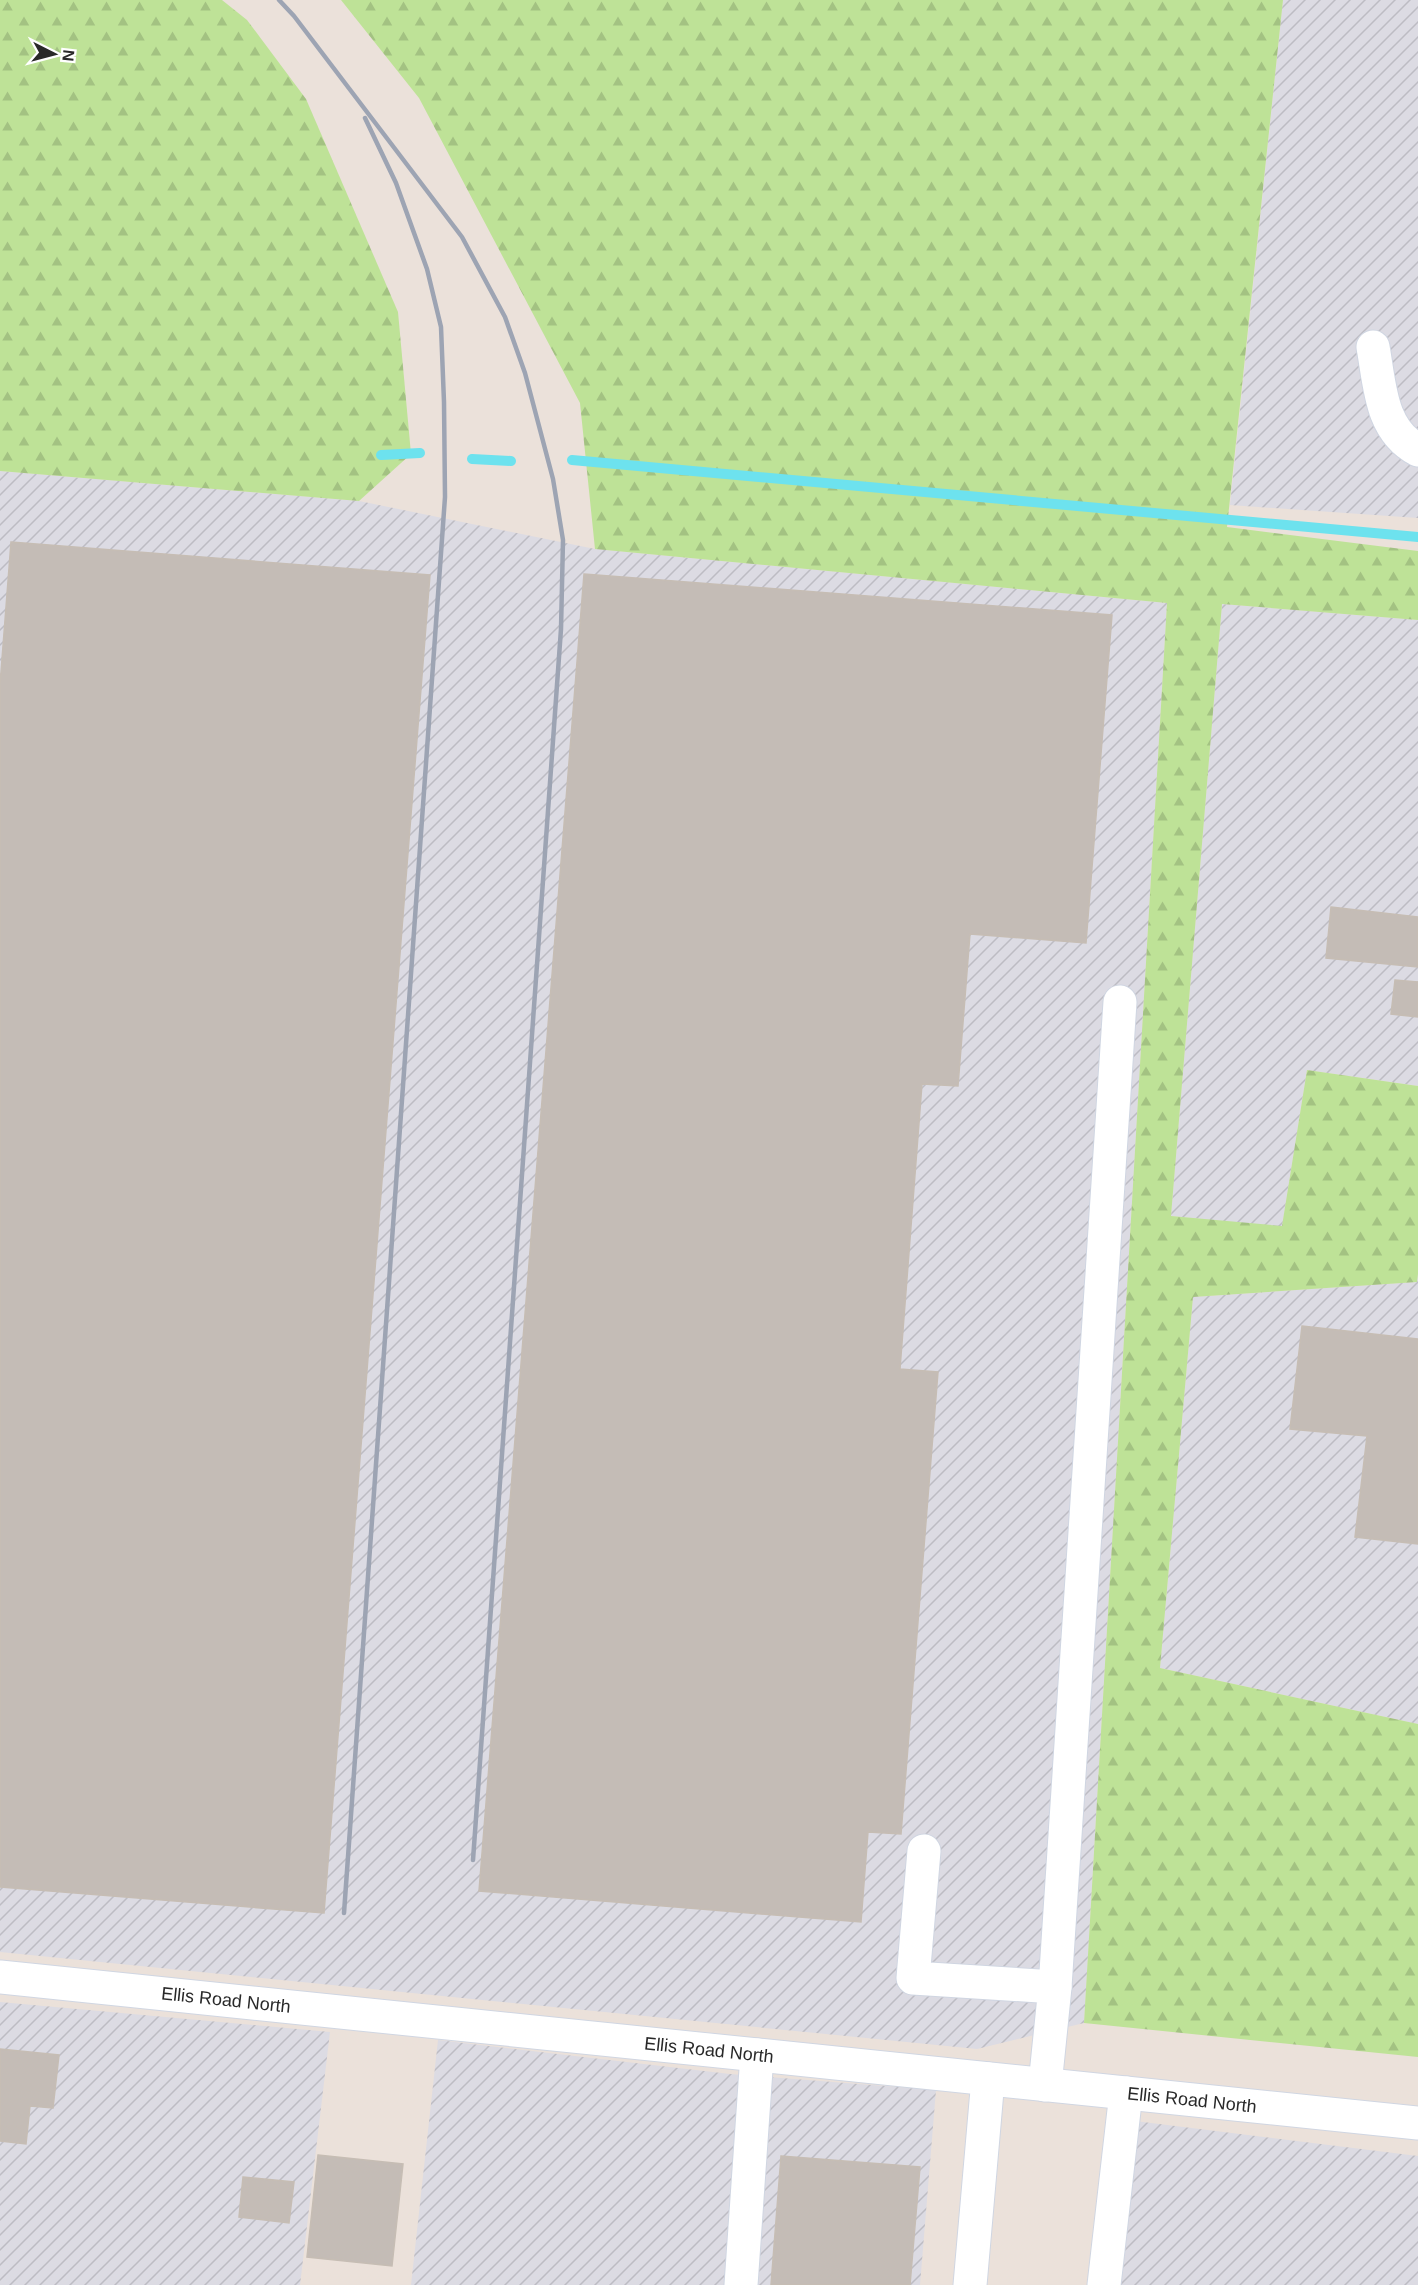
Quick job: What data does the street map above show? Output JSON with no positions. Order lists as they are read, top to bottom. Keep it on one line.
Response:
{"streets":{"street":["Ellis Road North"]},"north":"right"}
